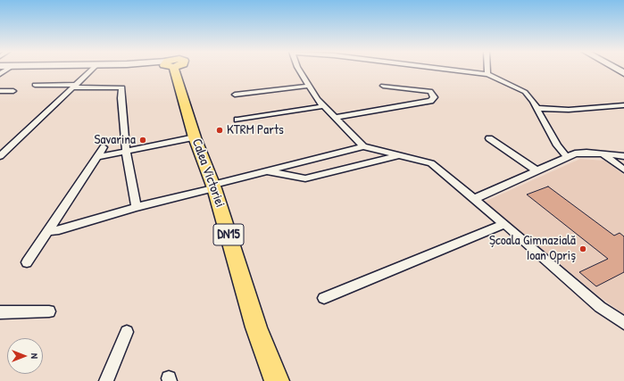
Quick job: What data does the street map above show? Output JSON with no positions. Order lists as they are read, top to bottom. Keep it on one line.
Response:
{"streets":{"main road":["Calea Victoriei","DN15"]},"places":["KTRM Parts","Savarina","Școala Gimnazială Ioan Opriș"],"north":"right"}
